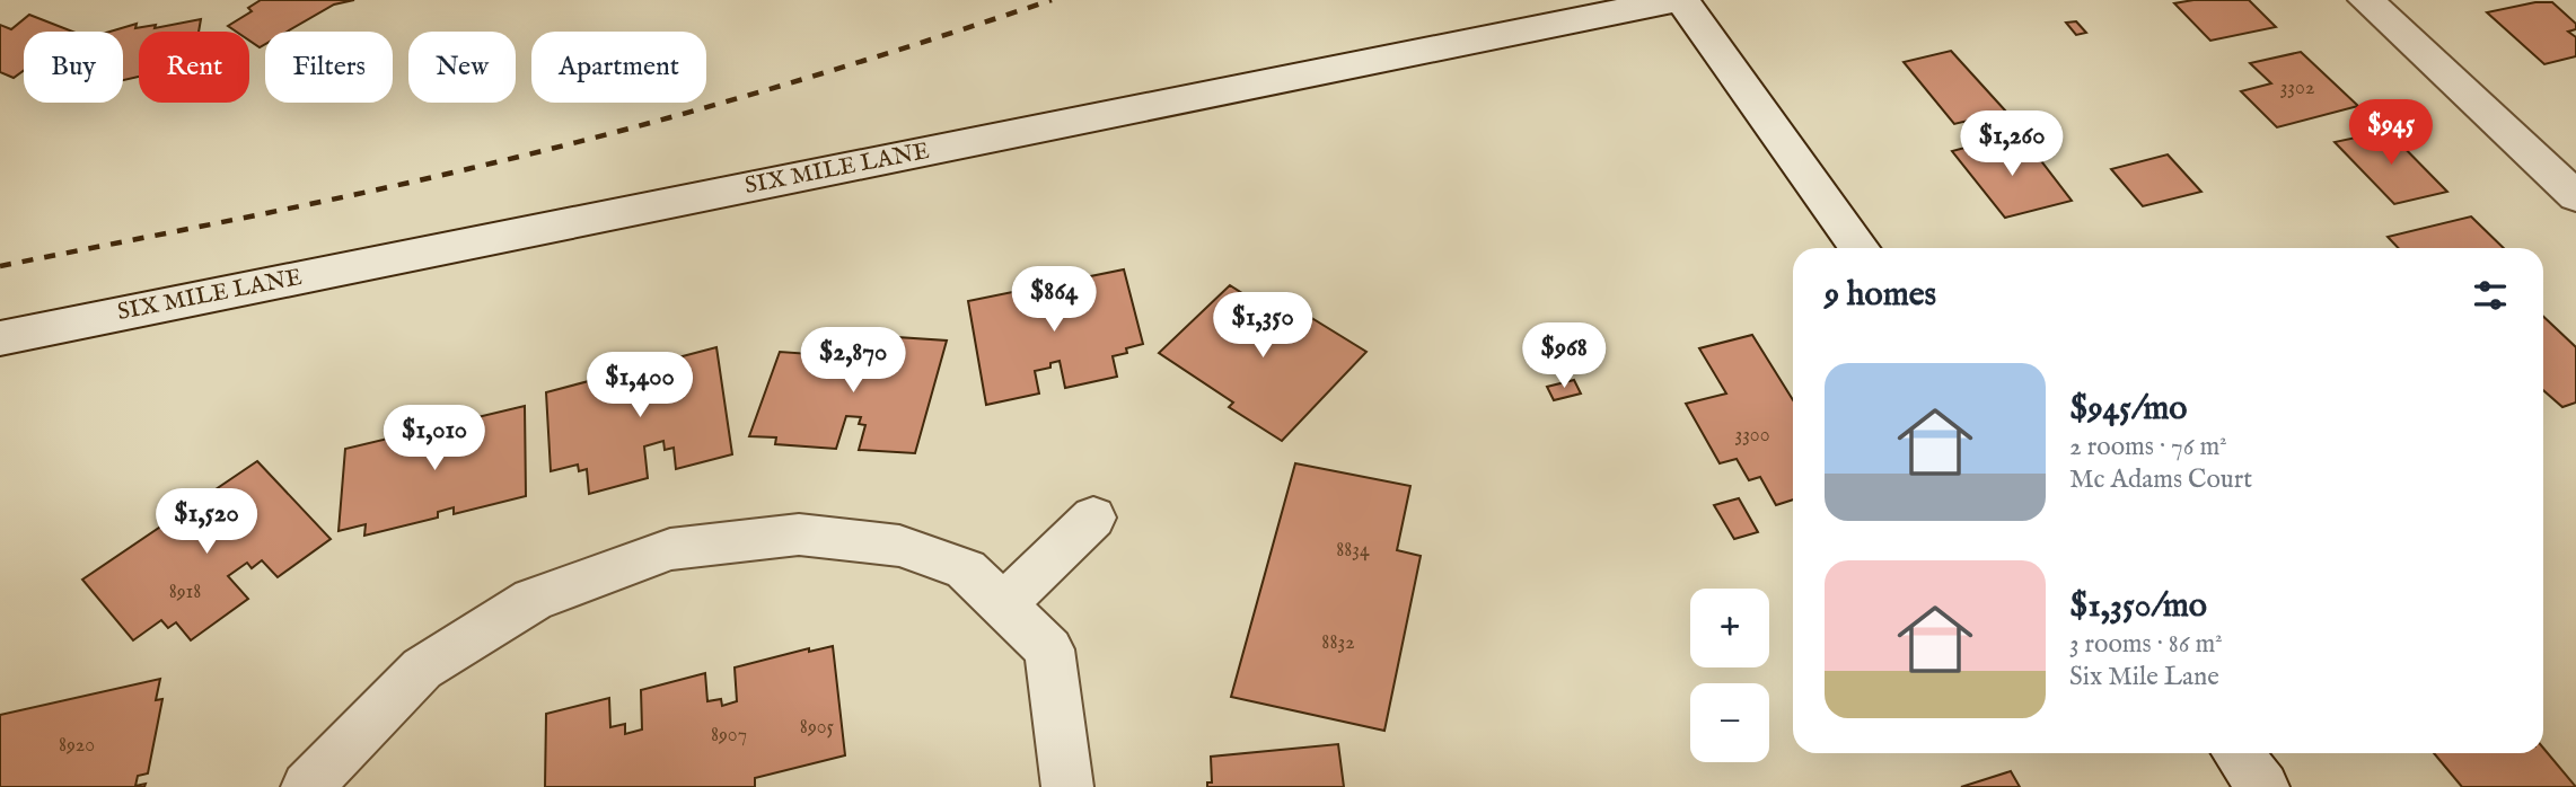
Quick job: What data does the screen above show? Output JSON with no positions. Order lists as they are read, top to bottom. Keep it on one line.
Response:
{"streets":{"street":["SIX MILE LANE"]},"house_numbers":["3302","3300","8834","8918","8832","8905","8907","8920"],"page":{"chip":["Buy","Rent","Filters","New","Apartment"],"price":["$945","$1,260","$864","$1,350","$968","$2,870","$1,400","$1,010","$1,520"],"heading":"9 homes","list":[{"name":"$945/mo","note":"2 rooms · 76 m² · Mc Adams Court"},{"name":"$1,350/mo","note":"3 rooms · 86 m² · Six Mile Lane"}],"map_buttons":["+","−"]}}
